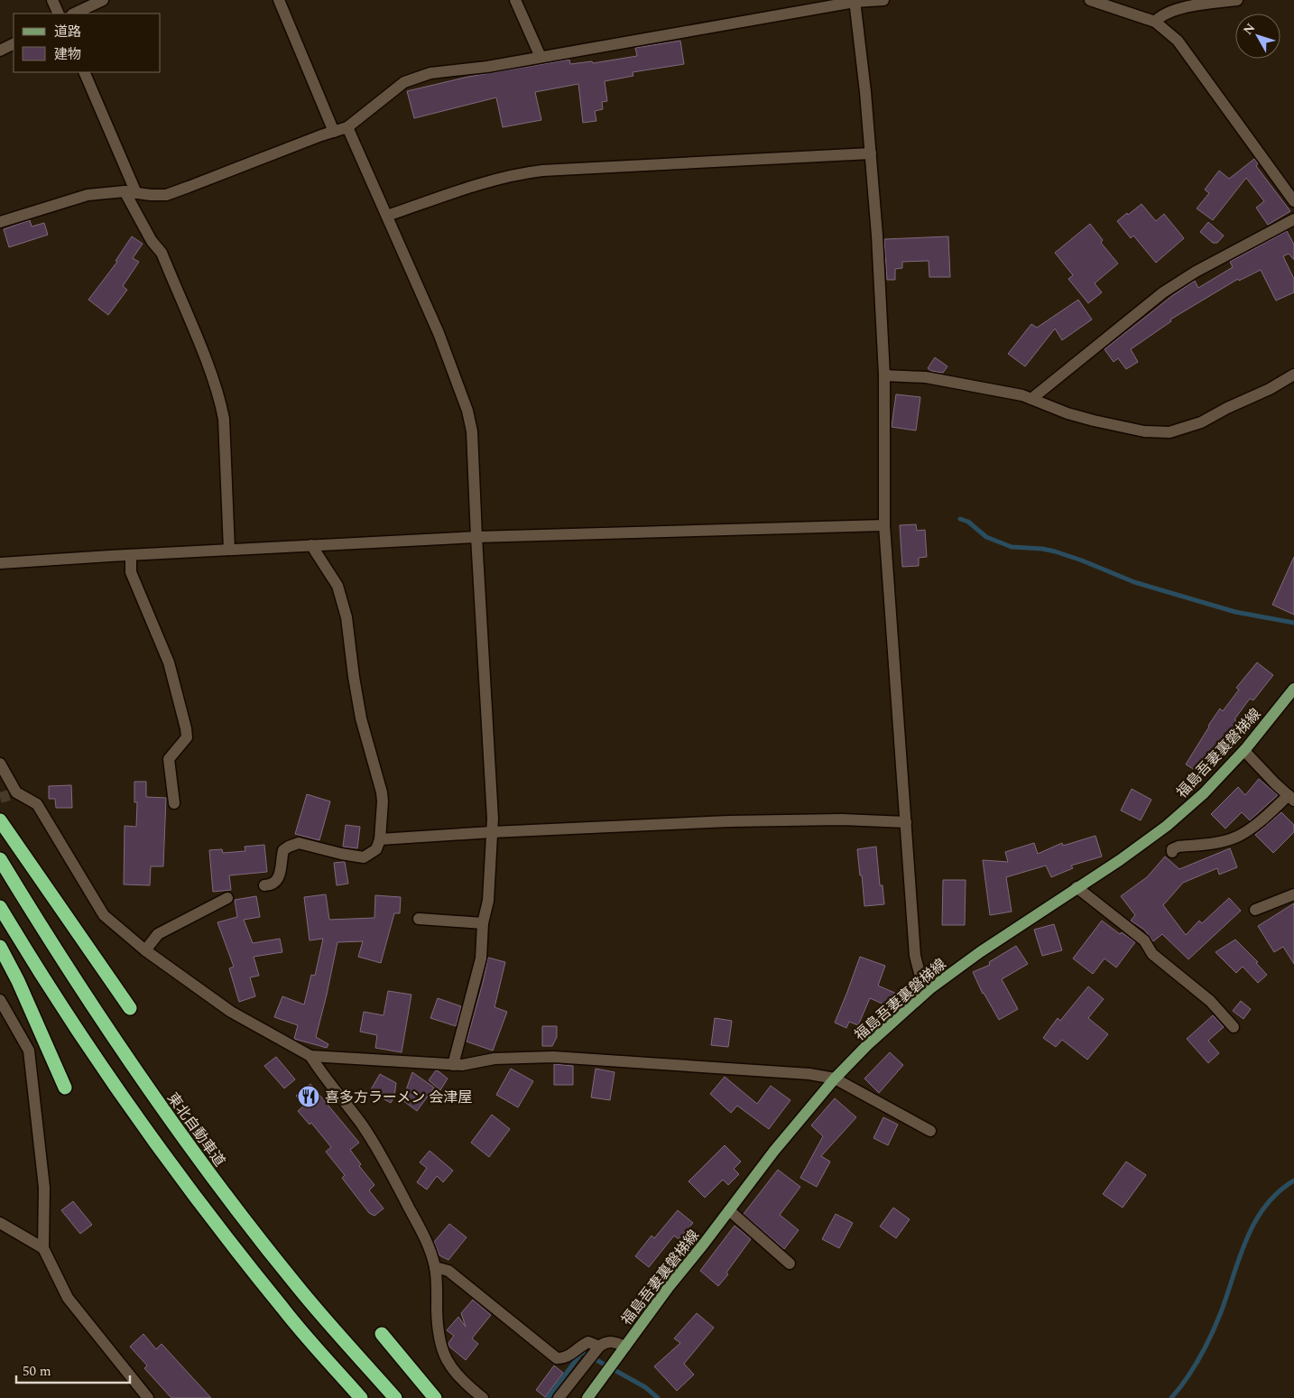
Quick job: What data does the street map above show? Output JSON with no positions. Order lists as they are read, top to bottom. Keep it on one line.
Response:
{"streets":{"highway":["東北自動車道"],"main road":["福島吾妻裏磐梯線"]},"places":{"restaurant":["喜多方ラーメン 会津屋"]},"legend":["道路","建物"],"scale_bar":"50 m","north":"top left"}
